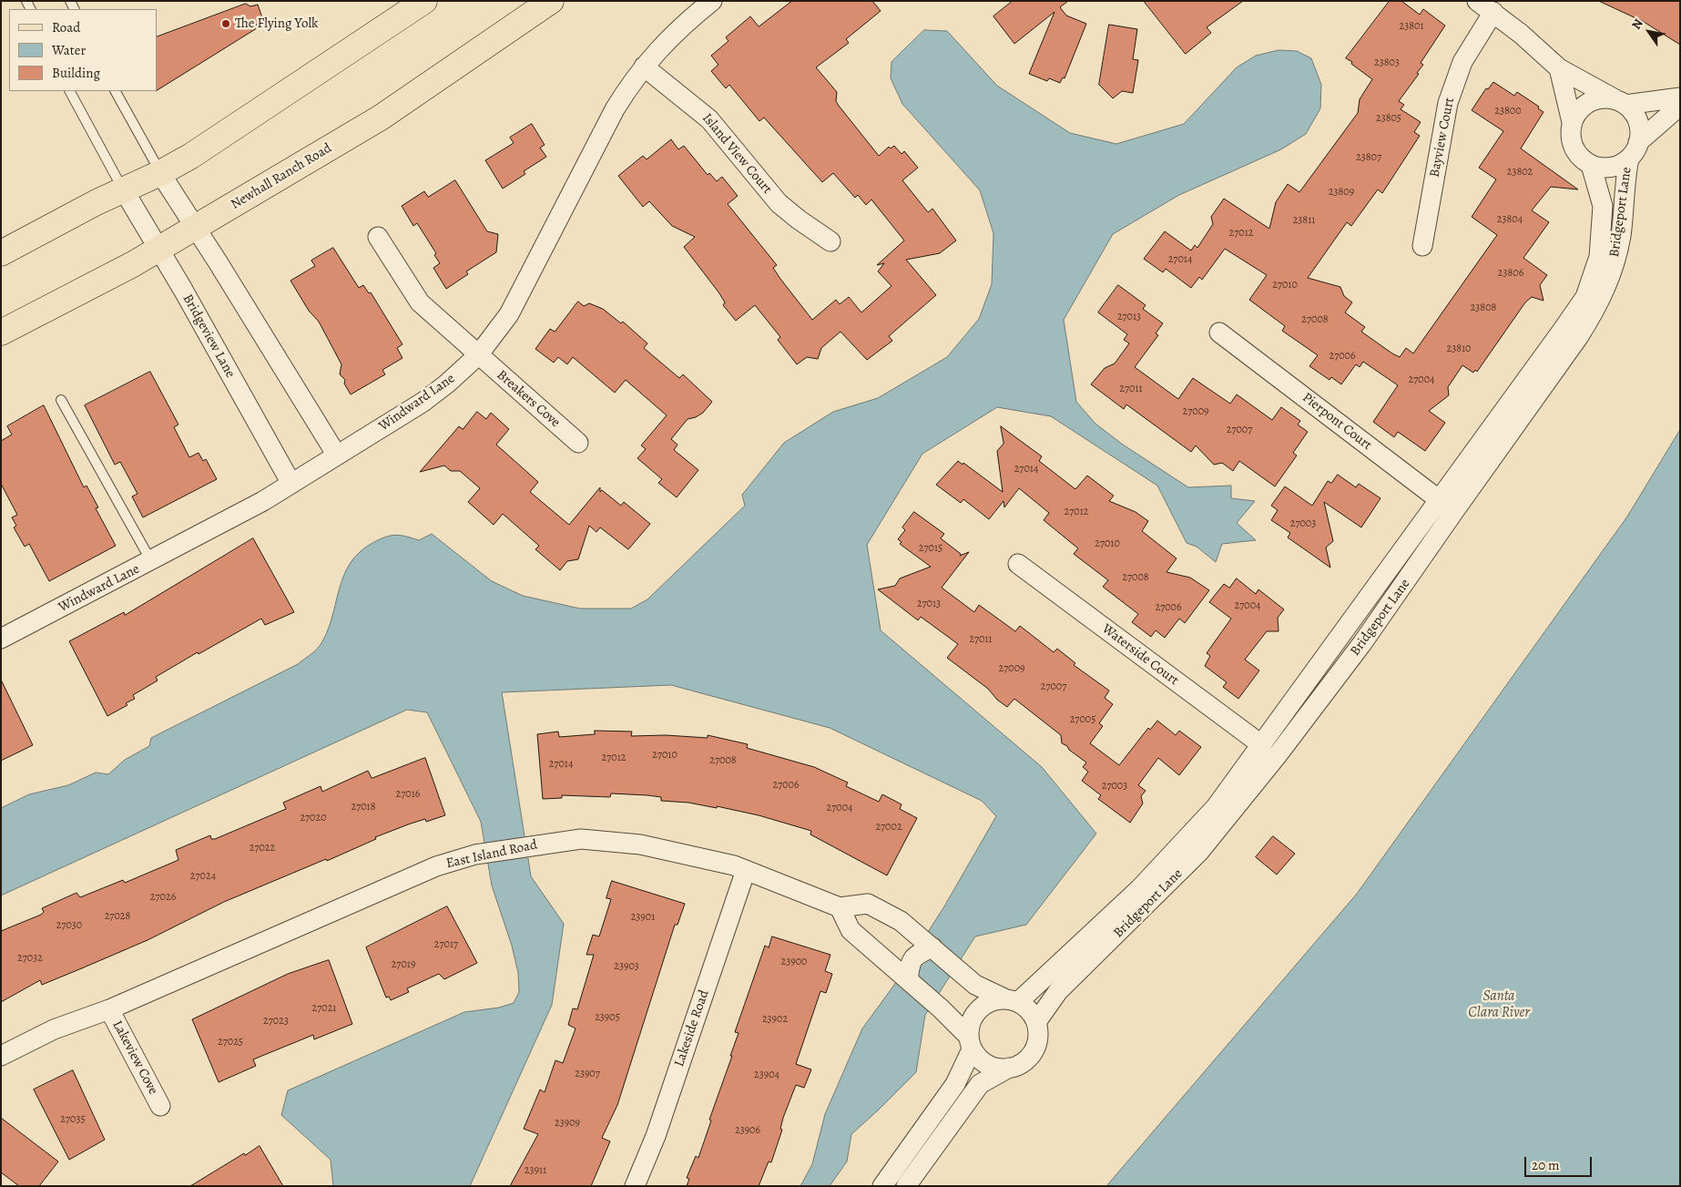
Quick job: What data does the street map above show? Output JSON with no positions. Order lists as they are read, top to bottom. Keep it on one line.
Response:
{"streets":{"main road":["Newhall Ranch Road"],"street":["Bayview Court","Island View Court","Bridgeport Lane","Bridgeview Lane","Breakers Cove","Windward Lane","Pierpont Court","Waterside Court","East Island Road","Lakeside Road","Lakeview Cove"]},"crossings":[["Island View Court","Windward Lane"],["Newhall Ranch Road","Bridgeview Lane"],["Bridgeport Lane","Pierpont Court"],["Bridgeport Lane","Waterside Court"],["Bridgeport Lane","East Island Road"],["Bridgeview Lane","Windward Lane"],["Breakers Cove","Windward Lane"],["East Island Road","Lakeside Road"],["East Island Road","Lakeview Cove"]],"water":["Santa Clara River"],"places":["The Flying Yolk"],"house_numbers":["23801","23803","23800","23805","23807","23802","23809","23804","23811","27012","27014","23806","27010","23808","27013","27008","23810","27006","27004","27011","27009","27007","27014","27012","27003","27010","27015","27008","27013","27004","27006","27011","27009","27007","27005","27010","27012","27008","27014","27006","27003","27016","27018","27004","27020","27002","27022","27024","27026","27028","23901","27030","27017","27032","23900","27019","23903","27021","23905","23902","27023","27025","23907","23904","27035","23909","23906","23911"],"legend":["Road","Water","Building"],"scale_bar":"20 m","north":"top left"}
